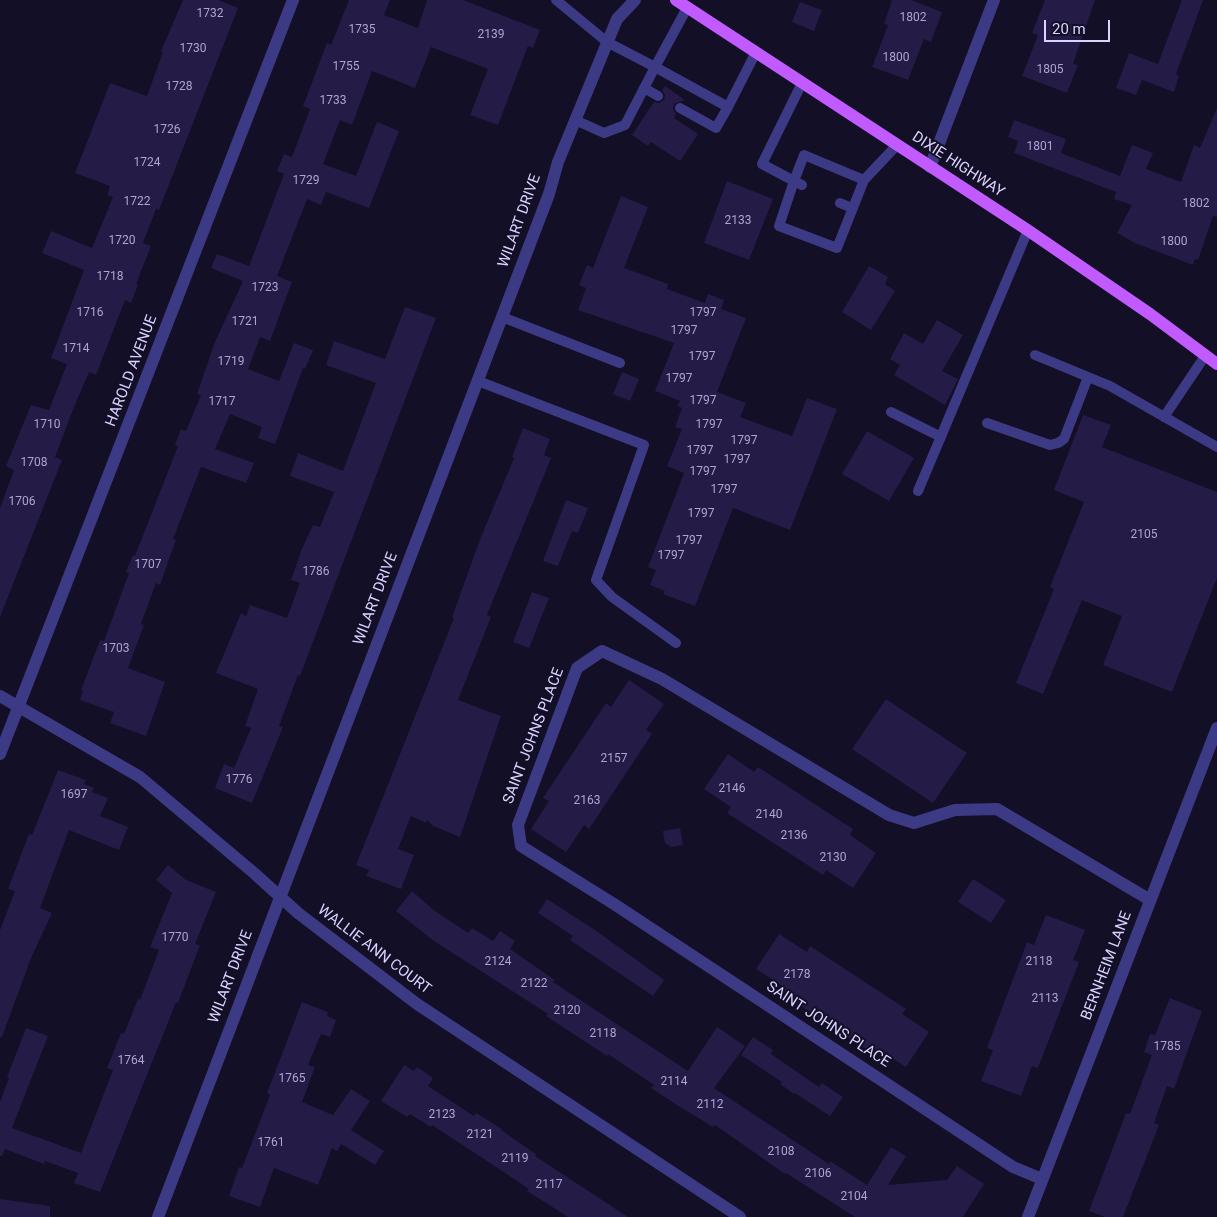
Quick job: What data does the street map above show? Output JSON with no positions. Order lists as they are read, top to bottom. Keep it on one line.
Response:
{"streets":{"main road":["DIXIE HIGHWAY"],"street":["WILART DRIVE","HAROLD AVENUE","SAINT JOHNS PLACE","WALLIE ANN COURT","BERNHEIM LANE"]},"crossings":[["WILART DRIVE","WALLIE ANN COURT"],["HAROLD AVENUE","WALLIE ANN COURT"],["SAINT JOHNS PLACE","BERNHEIM LANE"]],"house_numbers":["1732","1802","1735","2139","1730","1800","1755","1805","1728","1733","1726","1801","1724","1729","1722","1802","2133","1720","1800","1718","1723","1716","1797","1721","1797","1714","1797","1719","1797","1797","1717","1710","1797","1797","1797","1797","1708","1797","1797","1706","1797","2105","1797","1797","1707","1786","1703","2157","1776","2146","1697","2163","2140","2136","2130","1770","2124","2118","2178","2122","2113","2120","2118","1785","1764","1765","2114","2112","2123","2121","1761","2108","2119","2106","2117","2104"],"scale_bar":"20 m"}
